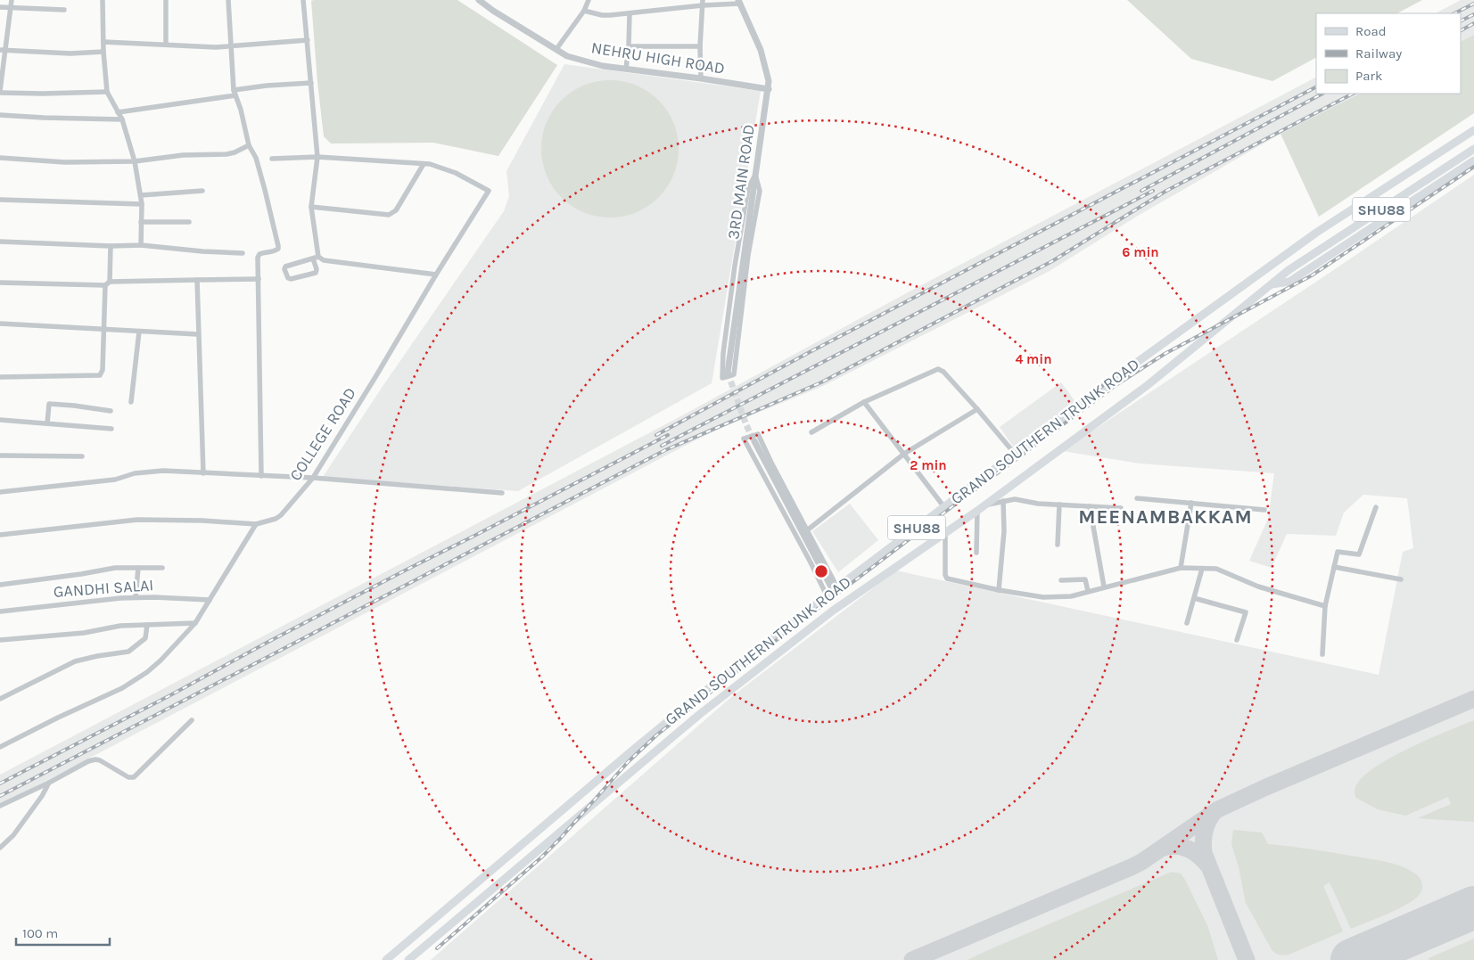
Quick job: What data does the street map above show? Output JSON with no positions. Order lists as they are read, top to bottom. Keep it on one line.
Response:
{"streets":{"main road":["SHU88","GRAND SOUTHERN TRUNK ROAD"],"street":["NEHRU HIGH ROAD","3RD MAIN ROAD","COLLEGE ROAD","GANDHI SALAI"]},"crossings":[["NEHRU HIGH ROAD","3RD MAIN ROAD"],["SHU88","GRAND SOUTHERN TRUNK ROAD"]],"districts":["MEENAMBAKKAM"],"legend":["Road","Railway","Park"],"scale_bar":"100 m","rings":["6 min","4 min","2 min"]}
